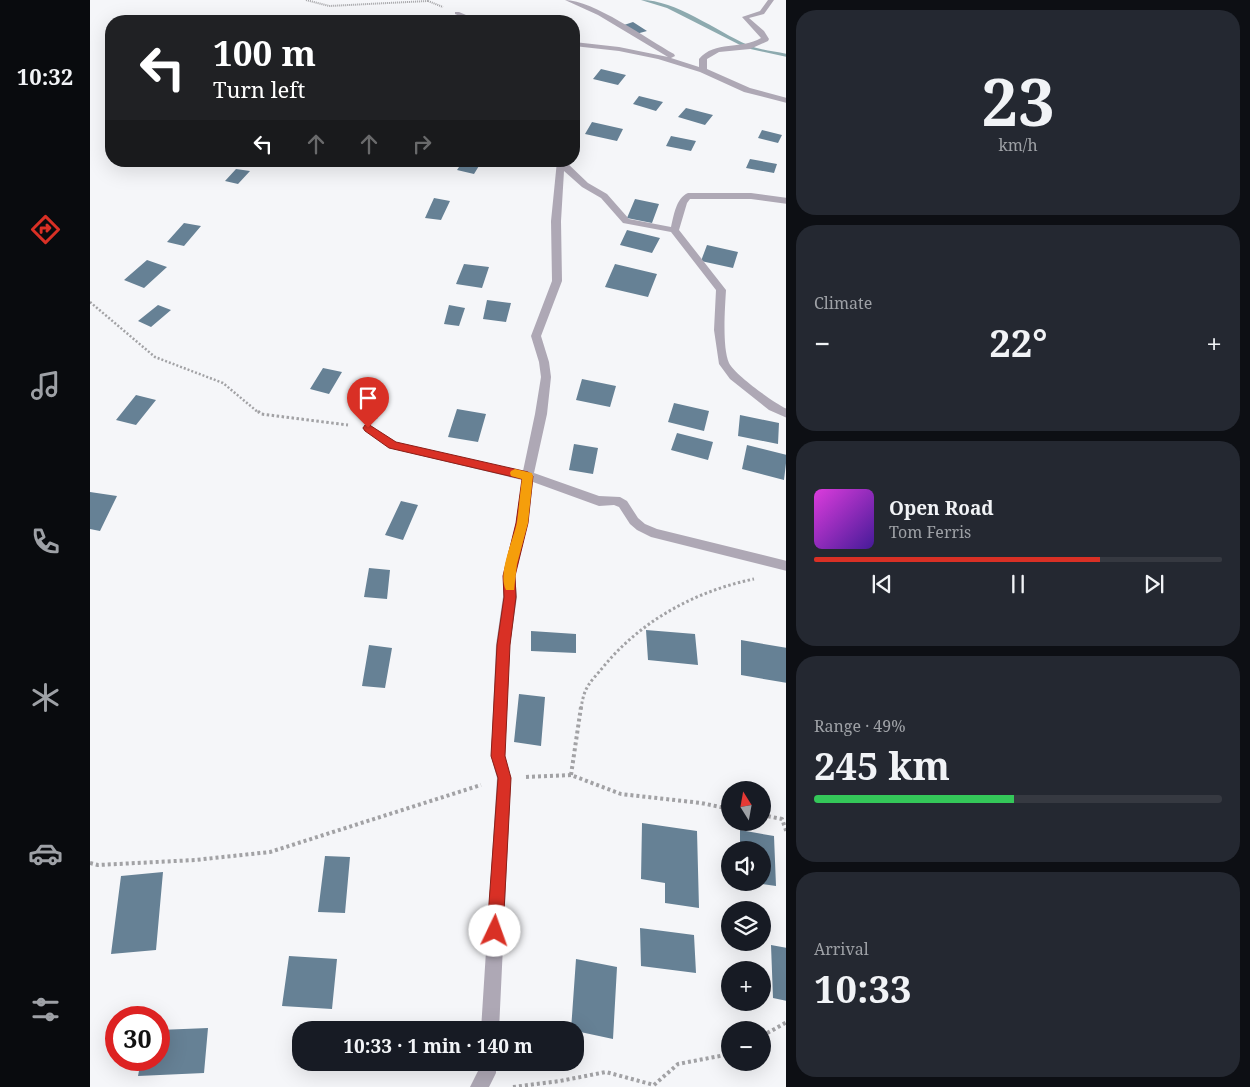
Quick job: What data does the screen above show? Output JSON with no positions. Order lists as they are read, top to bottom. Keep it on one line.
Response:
{"north":"top","page":{"tabs":"10:32","tile":[["23","km/h"],"Climate",["Range · 49%","245 km"],["Arrival","10:33"]],"turn":["100 m","Turn left"],"heat":["−","22°","+"],"song":["Open Road","Tom Ferris"],"map_buttons":["+","−"],"limit":"30","trip":"10:33 · 1 min · 140 m"}}
